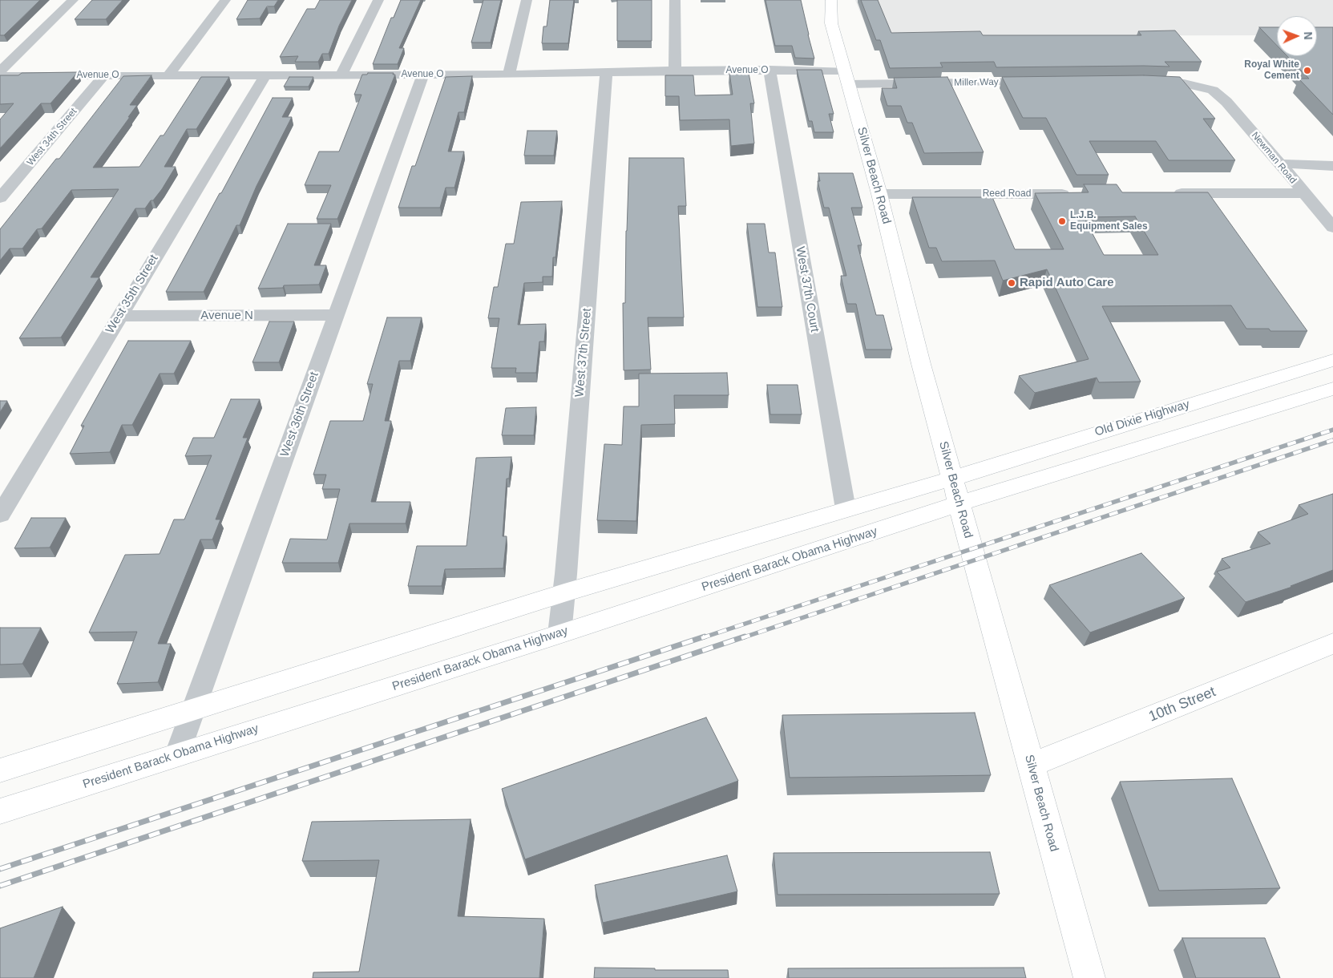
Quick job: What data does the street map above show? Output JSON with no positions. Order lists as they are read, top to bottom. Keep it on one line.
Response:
{"streets":{"main road":["Silver Beach Road","Old Dixie Highway","President Barack Obama Highway","10th Street"],"street":["Avenue O","Miller Way","West 34th Street","Newman Road","Reed Road","West 37th Court","West 35th Street","Avenue N","West 37th Street","West 36th Street"]},"crossings":[["Avenue O","Miller Way"],["Avenue O","West 34th Street"],["Avenue O","Silver Beach Road"],["Avenue O","West 37th Court"],["Avenue O","West 35th Street"],["Avenue O","West 37th Street"],["Avenue O","West 36th Street"],["Silver Beach Road","Reed Road"],["Silver Beach Road","Old Dixie Highway"],["Silver Beach Road","President Barack Obama Highway"],["Silver Beach Road","10th Street"],["West 35th Street","Avenue N"],["Avenue N","West 36th Street"],["West 37th Street","President Barack Obama Highway"],["West 36th Street","President Barack Obama Highway"]],"places":["Royal White Cement","L.J.B. Equipment Sales","Rapid Auto Care"],"north":"right"}
